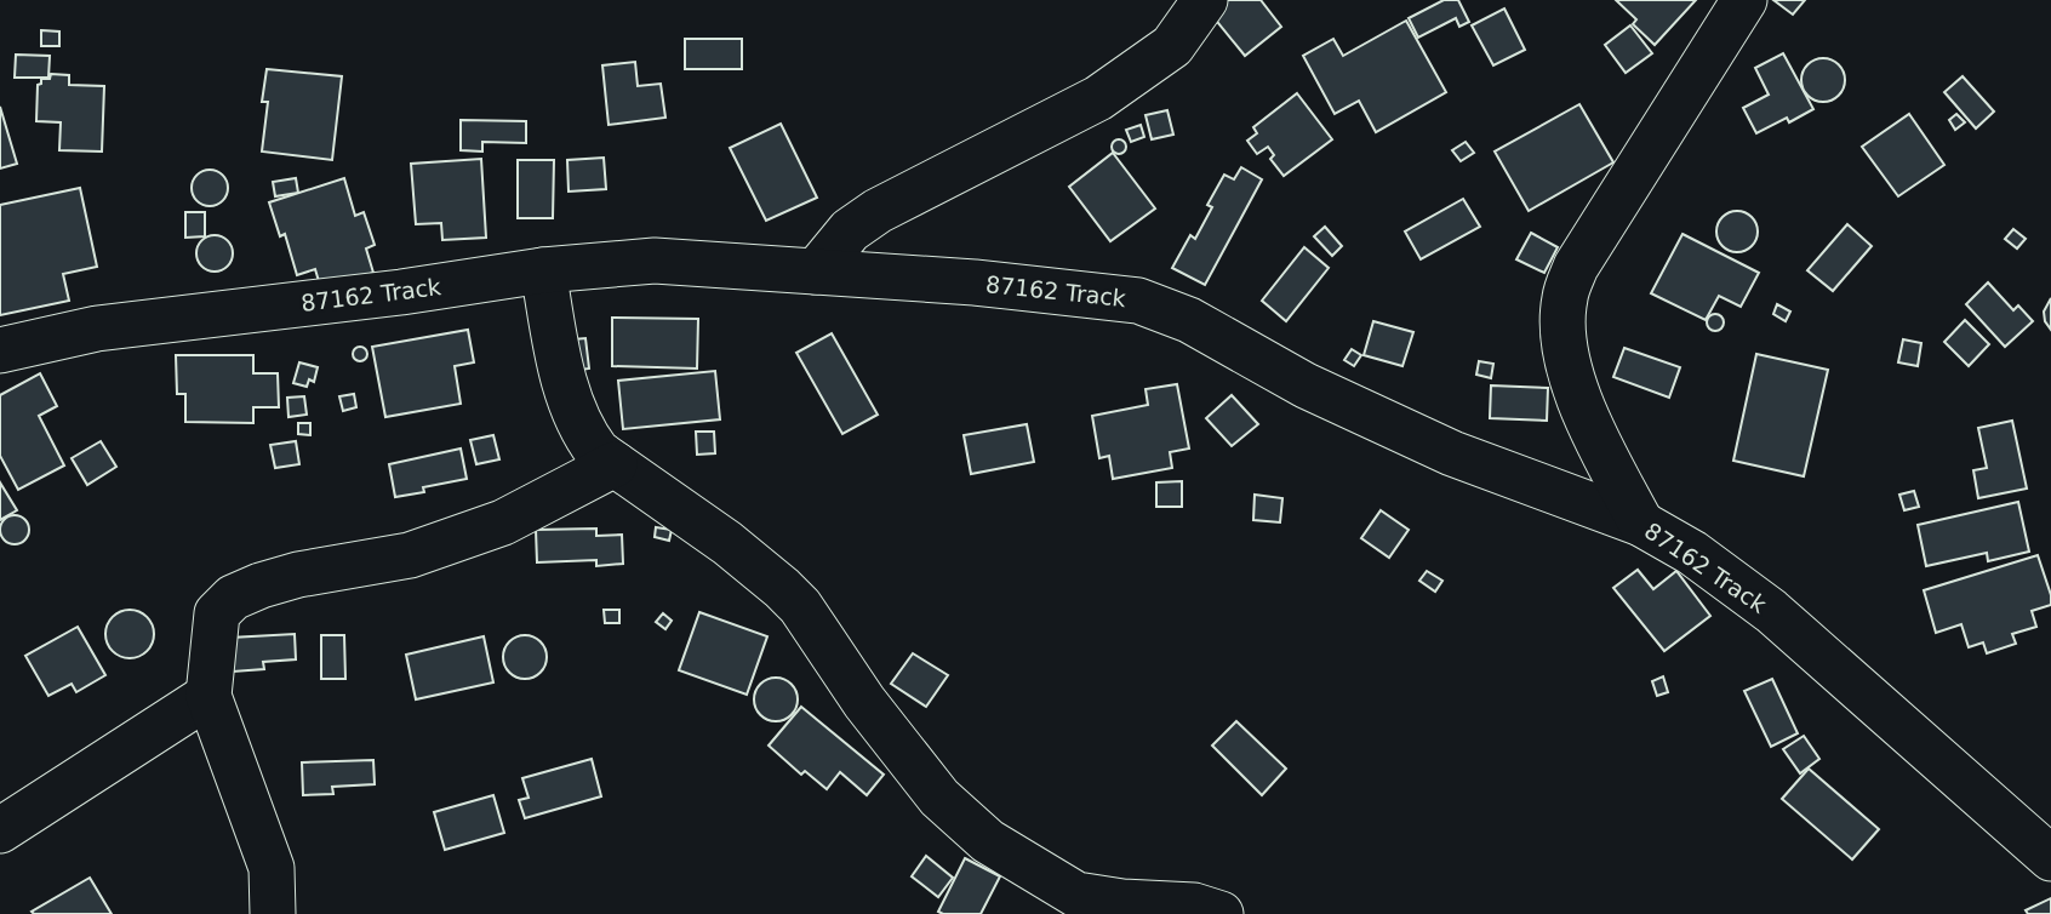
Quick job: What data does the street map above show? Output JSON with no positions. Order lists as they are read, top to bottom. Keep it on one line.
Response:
{"streets":{"street":["87162 Track"]}}
